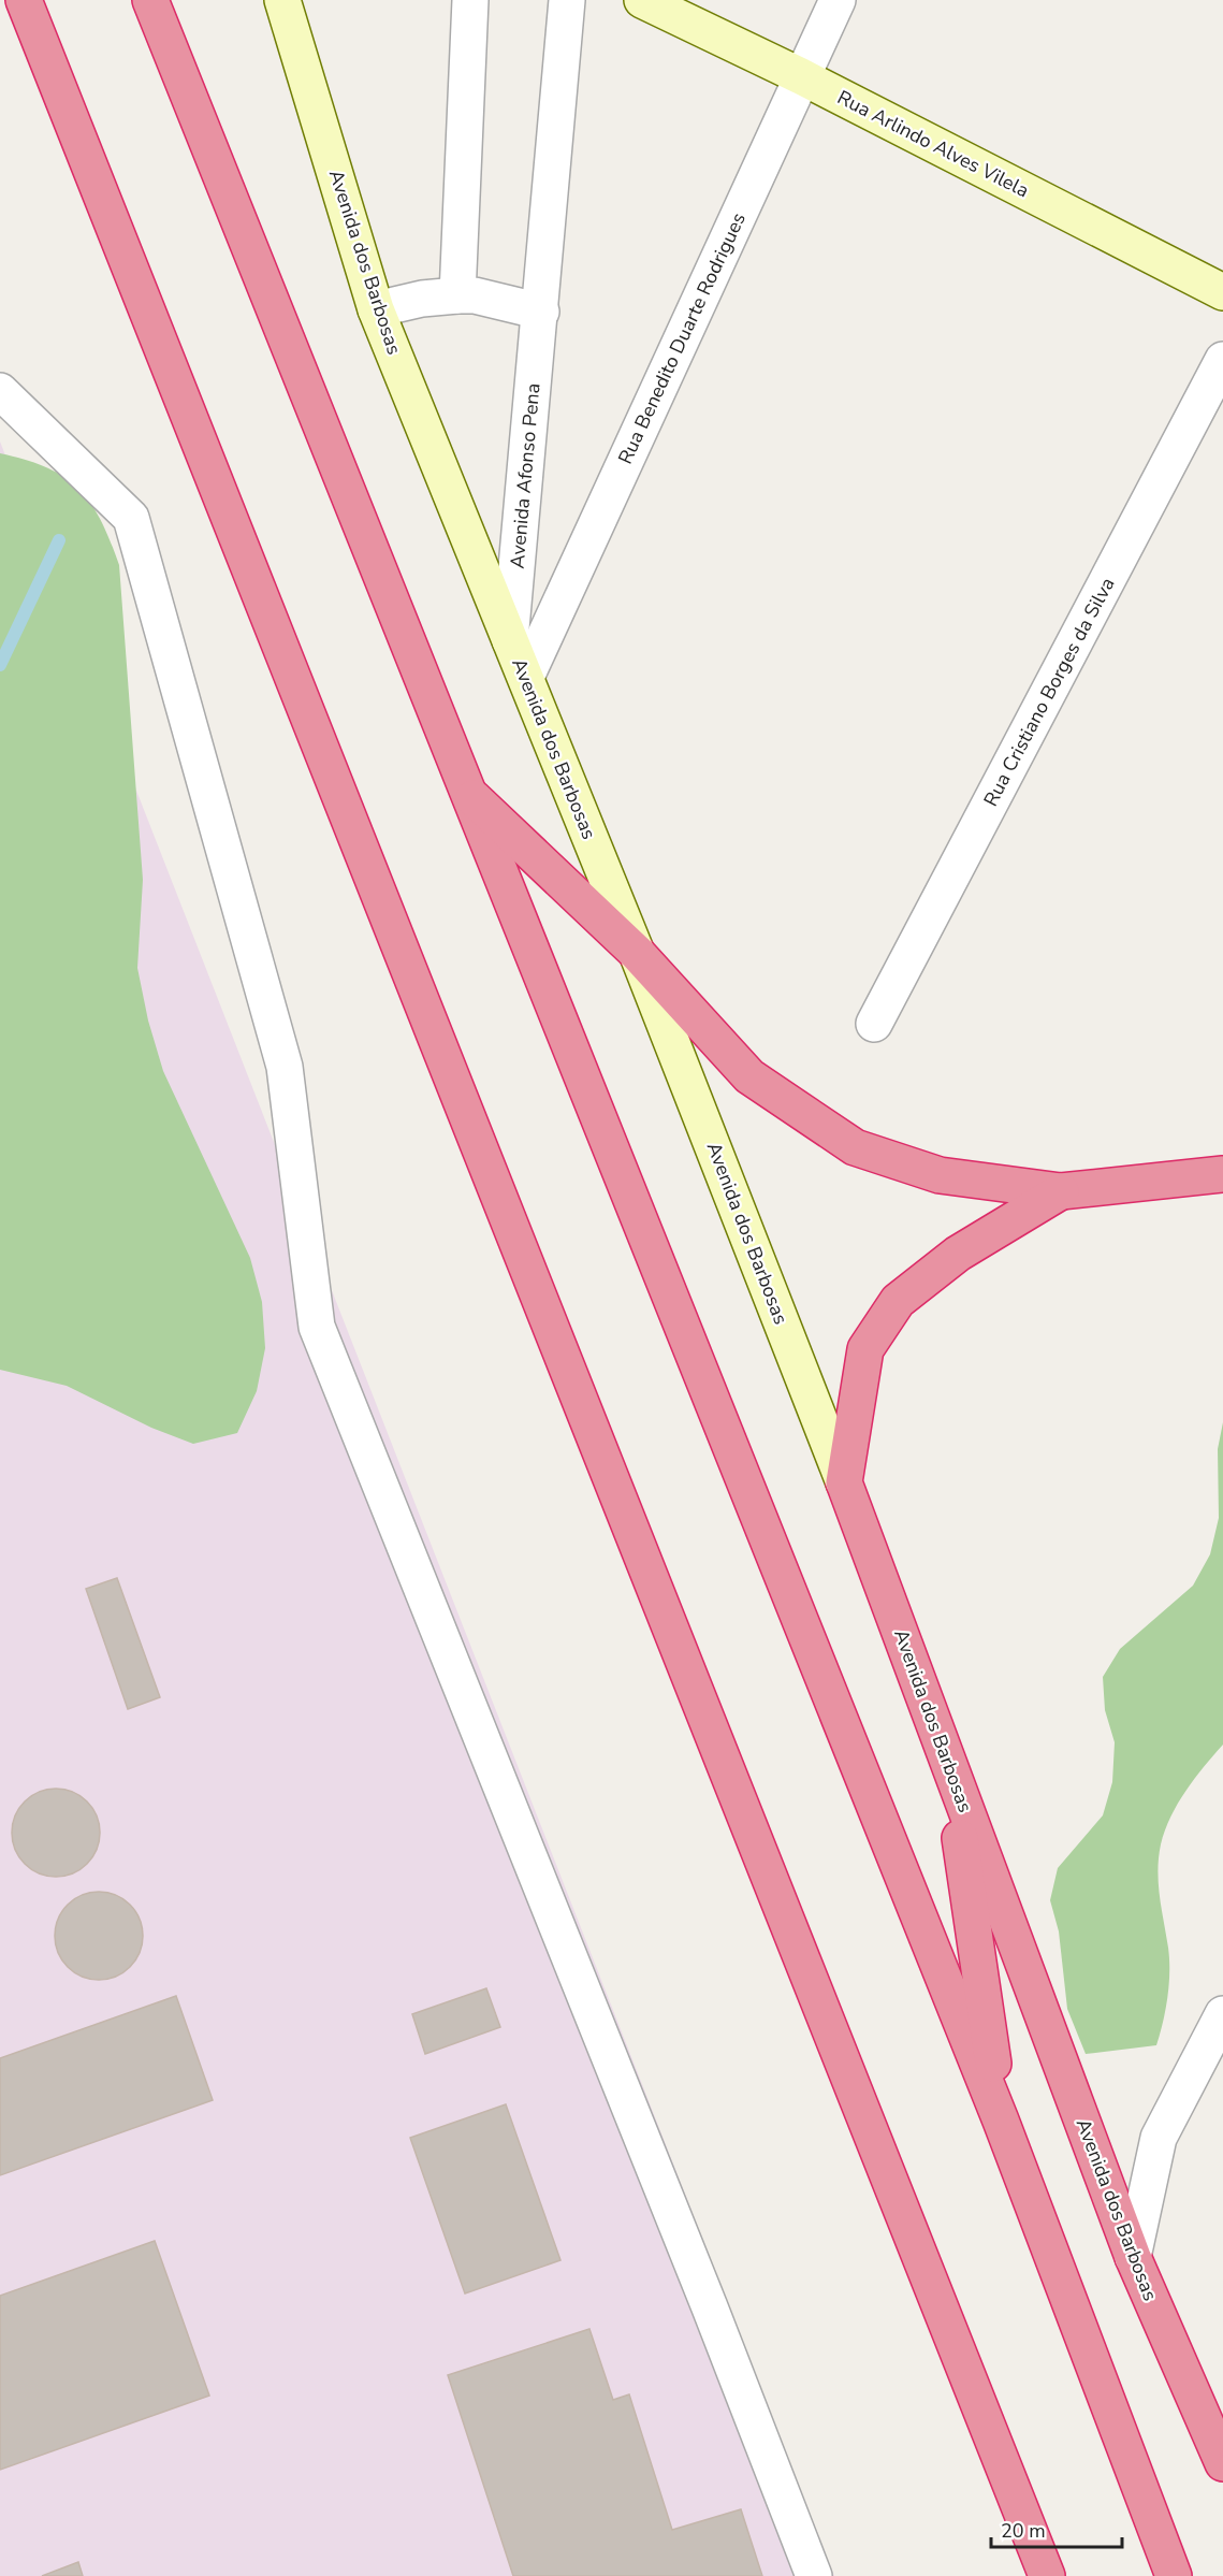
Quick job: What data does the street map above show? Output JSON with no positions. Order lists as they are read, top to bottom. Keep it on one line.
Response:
{"streets":{"highway":["Avenida dos Barbosas"],"main road":["Rua Arlindo Alves Vilela"],"street":["Rua Benedito Duarte Rodrigues","Avenida Afonso Pena","Rua Cristiano Borges da Silva"]},"crossings":[["Rua Arlindo Alves Vilela","Rua Benedito Duarte Rodrigues"],["Avenida dos Barbosas","Rua Benedito Duarte Rodrigues"],["Avenida dos Barbosas","Avenida Afonso Pena"]],"scale_bar":"20 m"}
